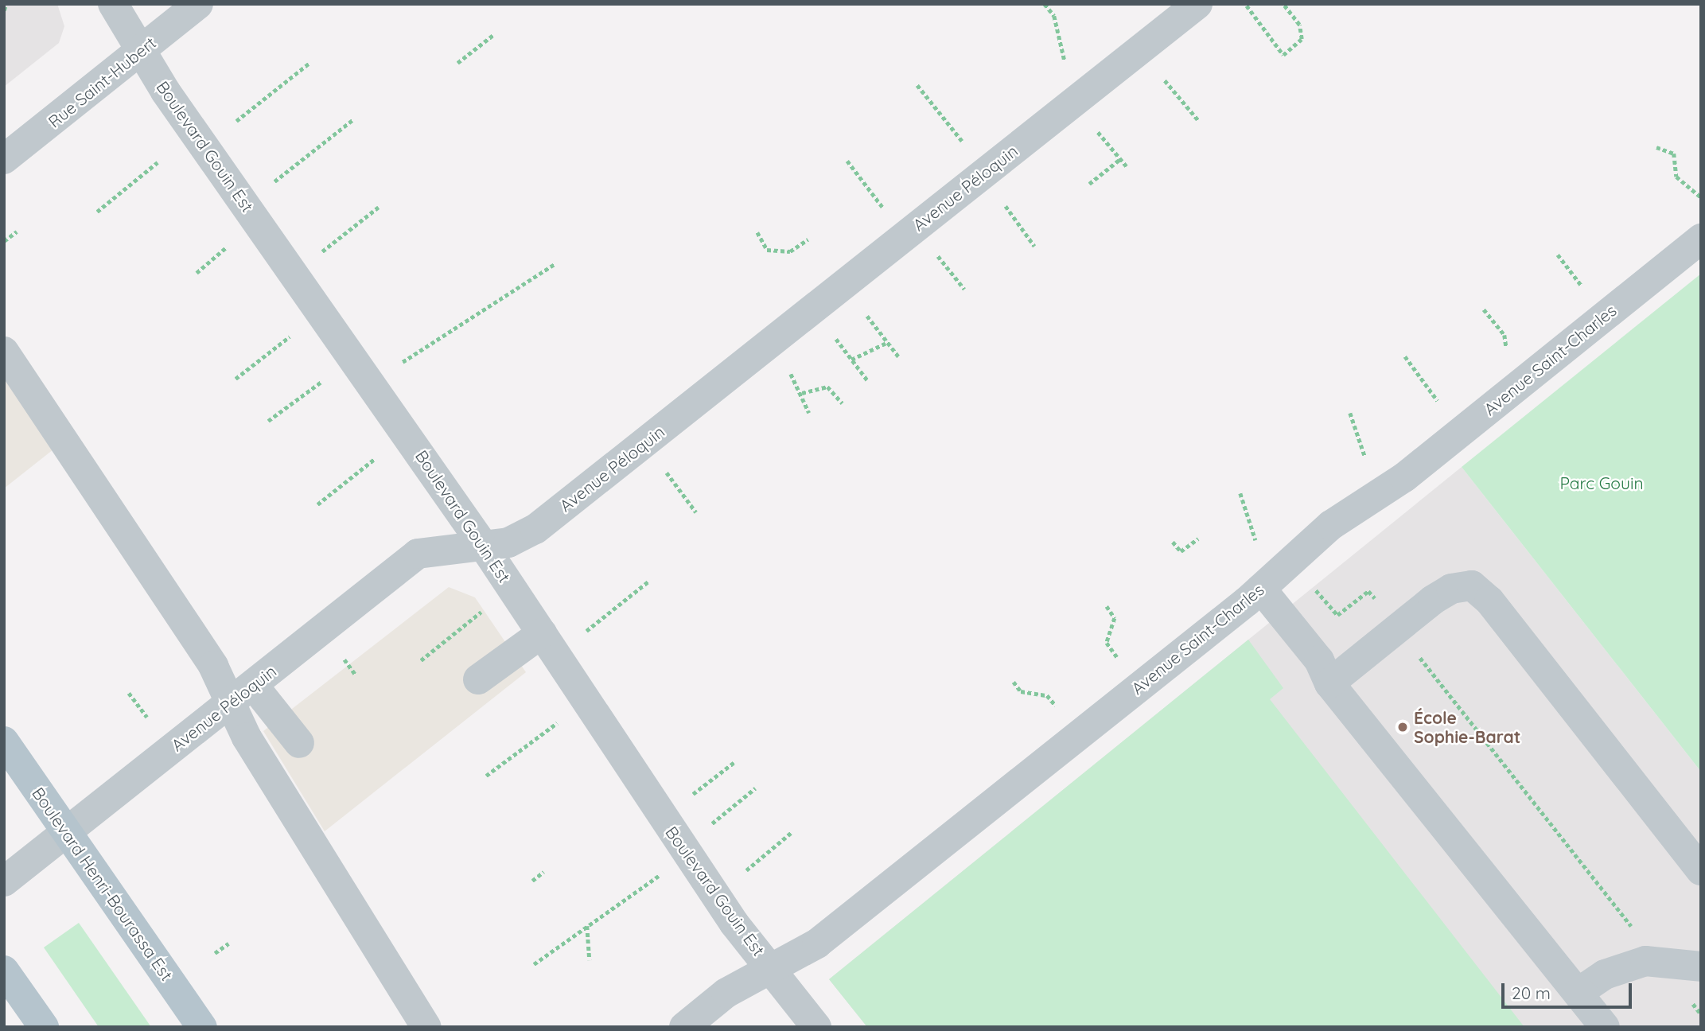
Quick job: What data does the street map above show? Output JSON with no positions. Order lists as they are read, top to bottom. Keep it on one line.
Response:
{"streets":{"main road":["Boulevard Henri-Bourassa Est"],"street":["Rue Saint-Hubert","Boulevard Gouin Est","Avenue Péloquin","Avenue Saint-Charles"]},"crossings":[["Rue Saint-Hubert","Boulevard Gouin Est"],["Boulevard Gouin Est","Avenue Péloquin"],["Boulevard Gouin Est","Avenue Saint-Charles"],["Avenue Péloquin","Boulevard Henri-Bourassa Est"]],"parks":["Parc Gouin"],"places":["École Sophie-Barat"],"scale_bar":"20 m"}
